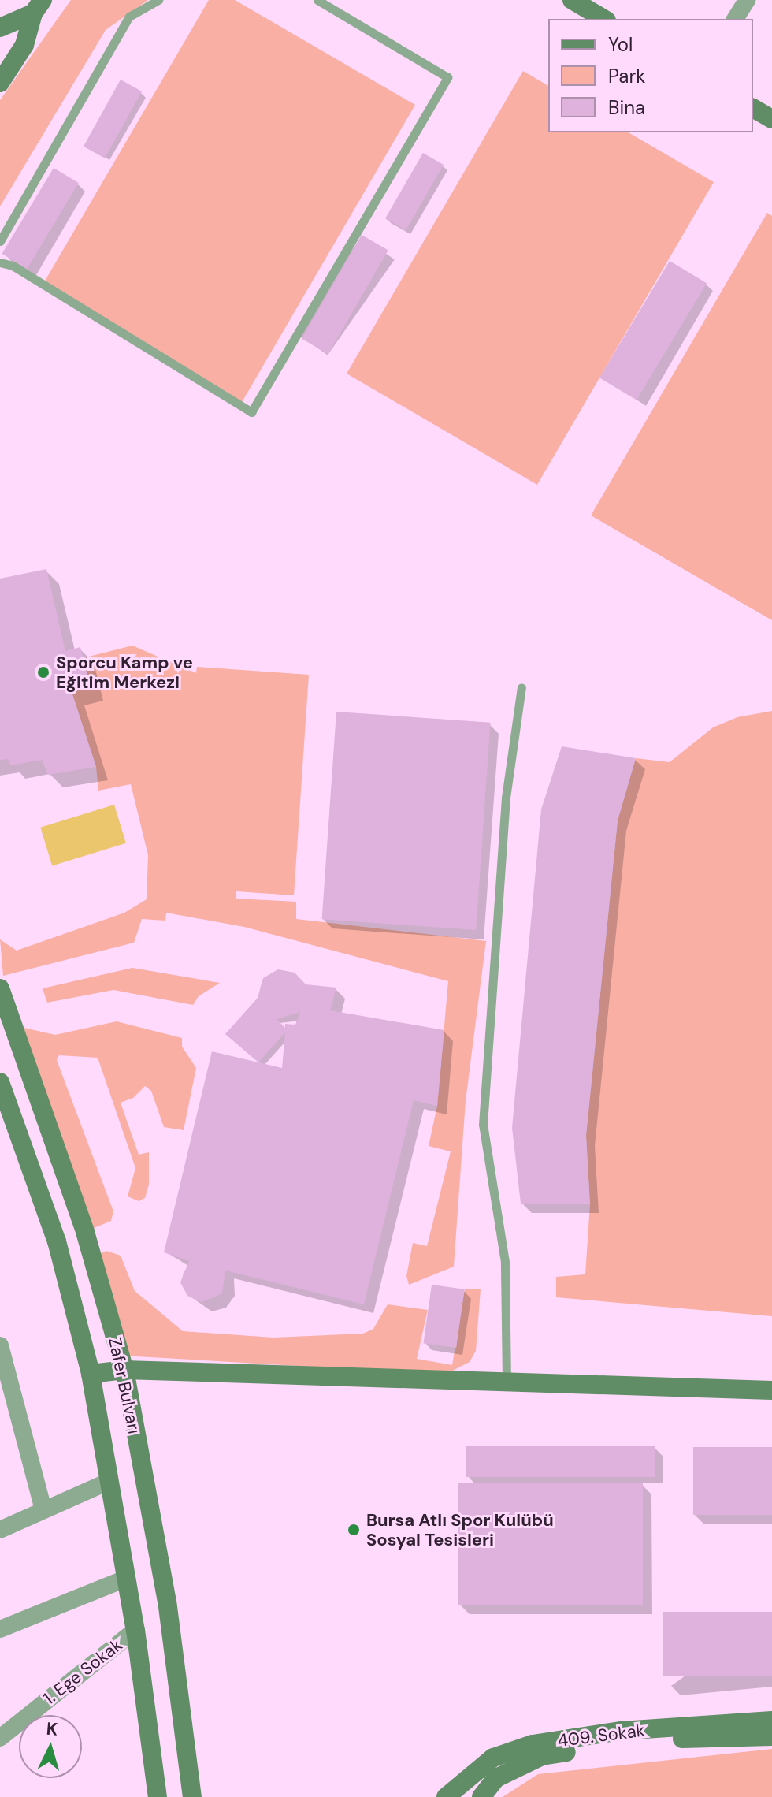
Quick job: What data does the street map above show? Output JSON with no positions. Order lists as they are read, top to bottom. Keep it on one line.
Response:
{"streets":{"main road":["Zafer Bulvarı","409. Sokak"],"street":["1. Ege Sokak"]},"crossings":[["Zafer Bulvarı","1. Ege Sokak"]],"places":["Sporcu Kamp ve Eğitim Merkezi","Bursa Atlı Spor Kulübü Sosyal Tesisleri"],"legend":["Yol","Park","Bina"],"north":"top"}
